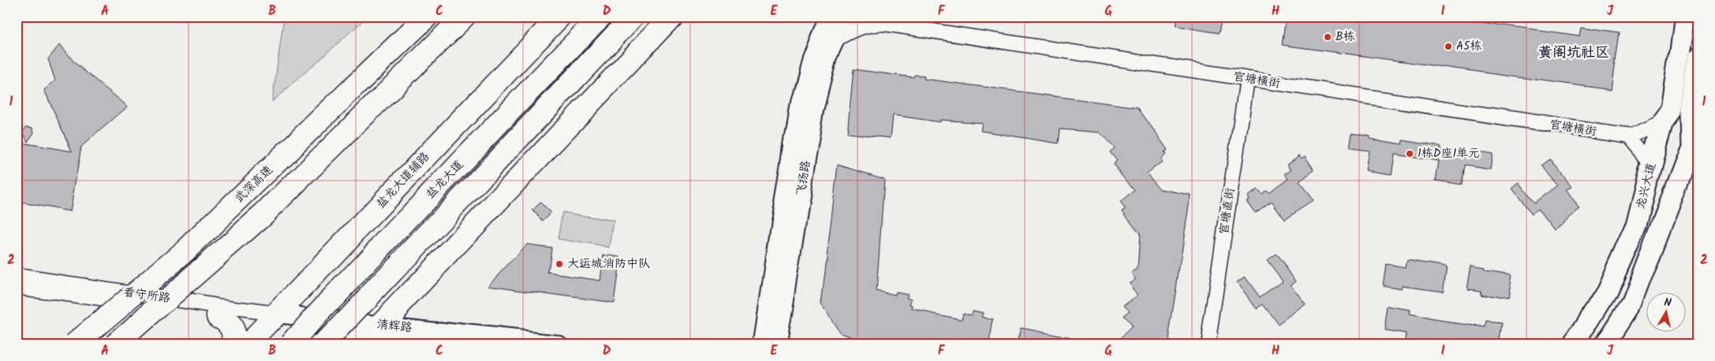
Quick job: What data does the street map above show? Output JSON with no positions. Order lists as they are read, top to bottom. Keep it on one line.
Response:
{"streets":{"main road":["盐龙大道","盐龙大道辅路","武深高速","龙兴大道"],"street":["官塘横街","飞扬路","官塘直街","看守所路","清辉路"]},"crossings":[["官塘横街","飞扬路"],["官塘横街","官塘直街"],["盐龙大道辅路","看守所路"],["盐龙大道辅路","清辉路"],["看守所路","清辉路"]],"districts":["黄阁坑社区"],"places":["B栋","A5栋","1栋D座1单元","大运城消防中队"],"north":"top","grid":{"columns":["A","B","C","D","E","F","G","H","I","J"],"rows":["1","2"]}}
